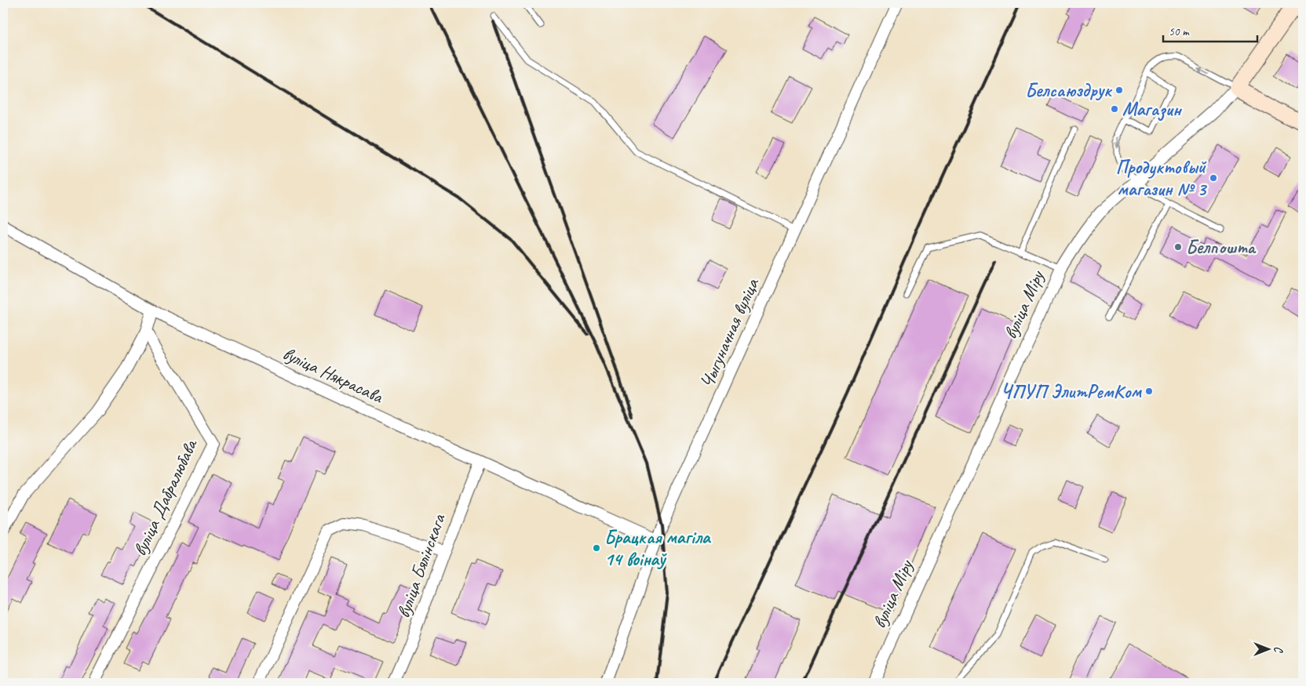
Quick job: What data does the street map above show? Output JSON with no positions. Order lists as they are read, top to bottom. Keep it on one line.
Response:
{"streets":{"street":["вуліца Міру","Чыгуначная вуліца","вуліца Някрасава","вуліца Дабралюбава","вуліца Бялінскага"]},"crossings":[["Чыгуначная вуліца","вуліца Някрасава"],["вуліца Някрасава","вуліца Бялінскага"]],"places":["Белсаюздрук","Магазин","Продуктовый магазин № 3","Белпошта","ЧПУП ЭлитРемКом","Брацкая магіла 14 воінаў"],"scale_bar":"50 m","north":"right"}
